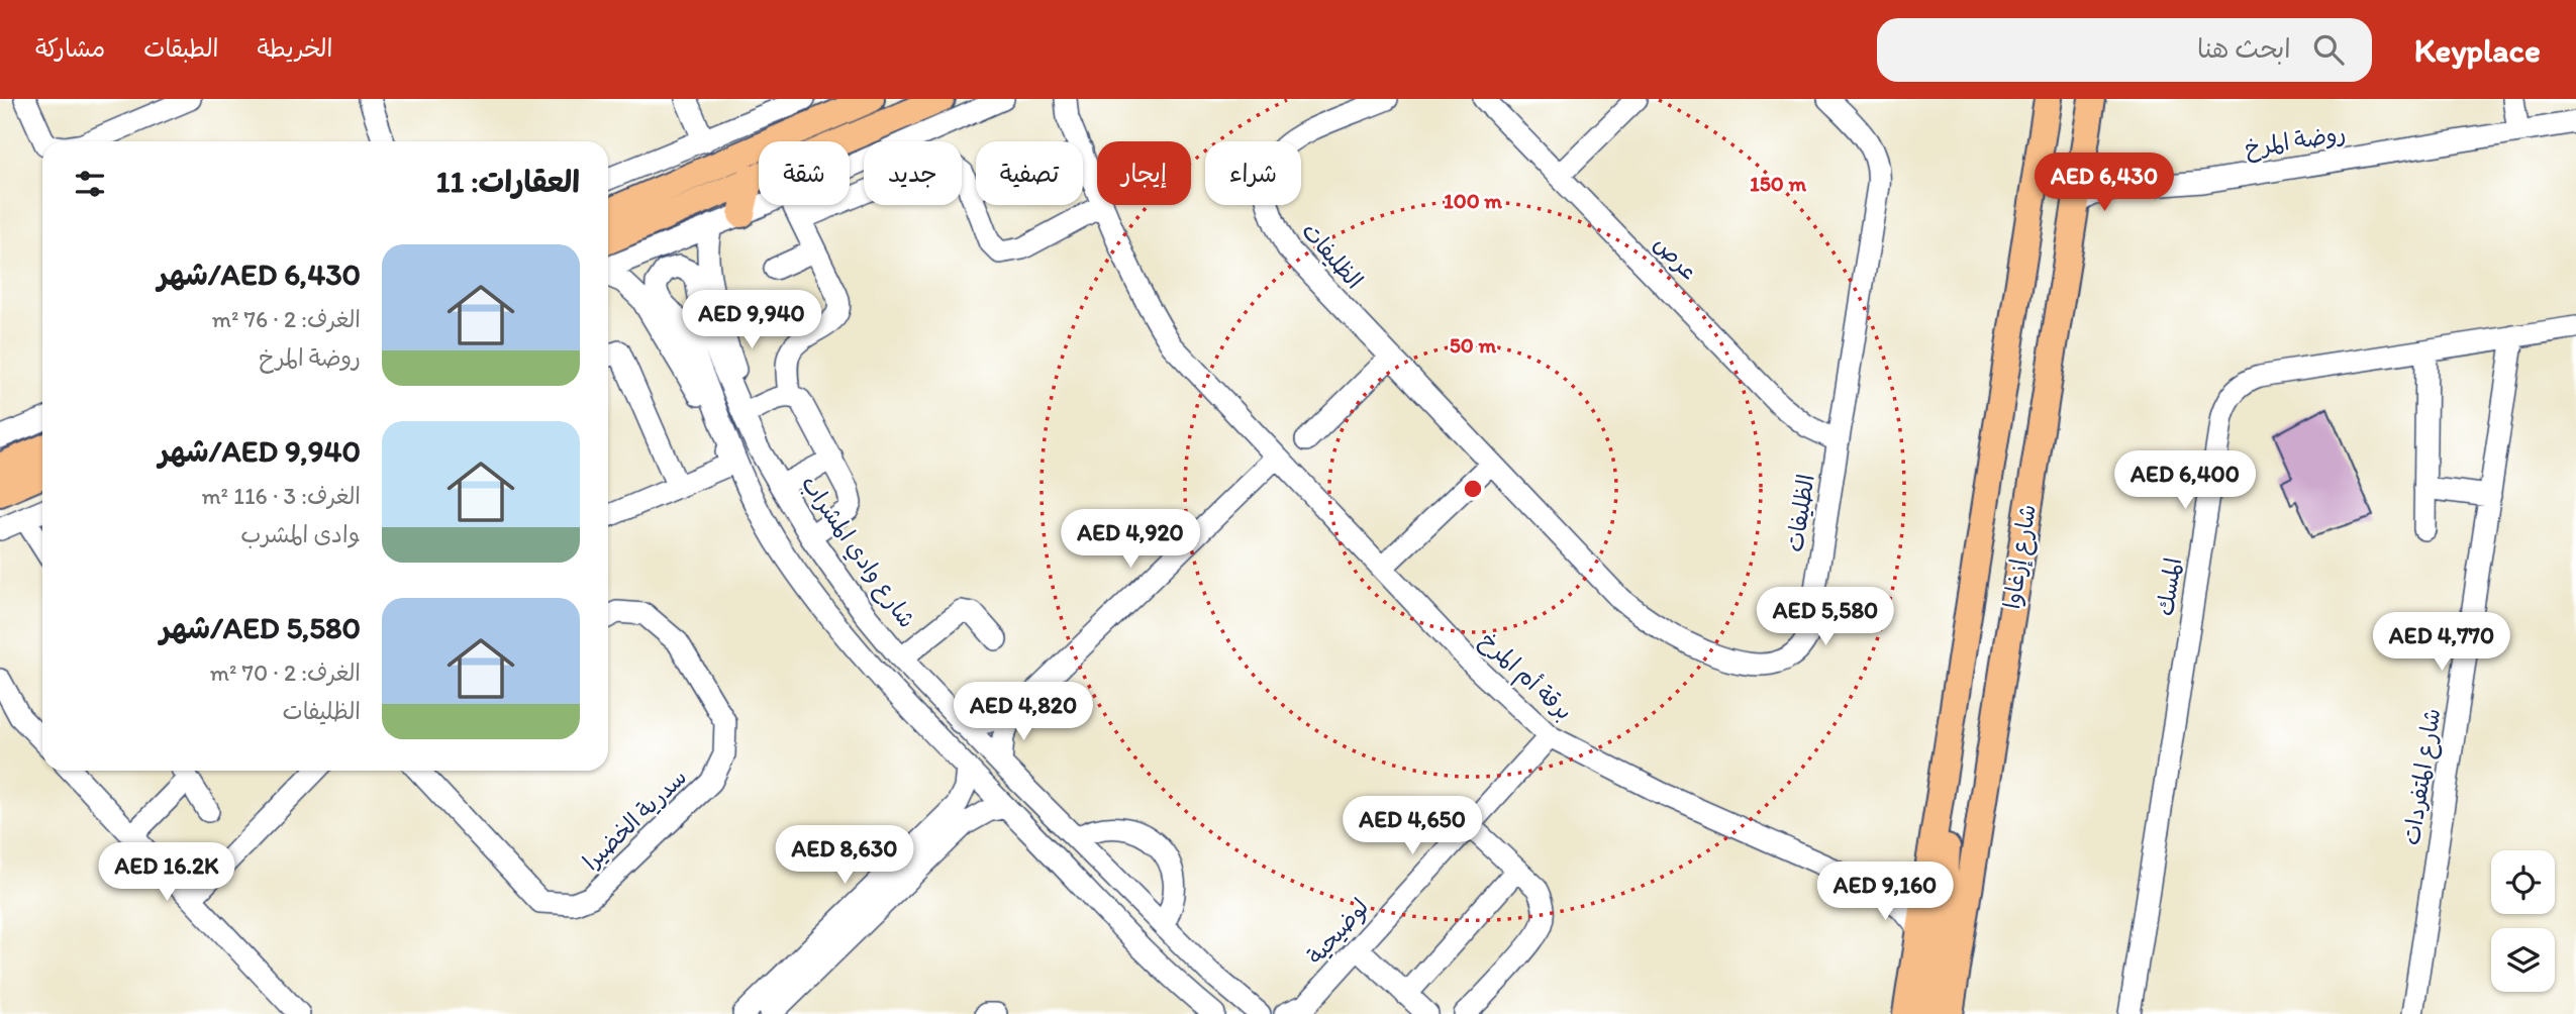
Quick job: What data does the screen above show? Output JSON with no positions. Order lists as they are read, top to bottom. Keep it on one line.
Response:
{"streets":{"main road":["شارع إزغاوا"],"street":["روضة المرخ","الظليفات","عرص","شارع وادي المشراب","المسك","برقة أم المرخ","شارع المتفردات","سدرية الخضيرا","لوضيحية"]},"crossings":[["روضة المرخ","شارع إزغاوا"],["الظليفات","عرص"],["شارع إزغاوا","برقة أم المرخ"],["المسك","شارع المتفردات"],["برقة أم المرخ","لوضيحية"]],"page":{"header":"Keyplace","search":"ابحث هنا","nav":["الخريطة","الطبقات","مشاركة"],"chip":["شراء","إيجار","تصفية","جديد","شقة"],"heading":"العقارات: 11","price":["AED 6,430","AED 9,940","AED 6,400","AED 4,920","AED 5,580","AED 4,770","AED 4,820","AED 4,650","AED 8,630","AED 16.2K","AED 9,160"],"list":[{"name":"AED 6,430/شهر","note":"الغرف: 2 · 76 m² · روضة المرخ"},{"name":"AED 9,940/شهر","note":"الغرف: 3 · 116 m² · وادى المشرب"},{"name":"AED 5,580/شهر","note":"الغرف: 2 · 70 m² · الظليفات"}]},"rings":["150 m","100 m","50 m"]}
